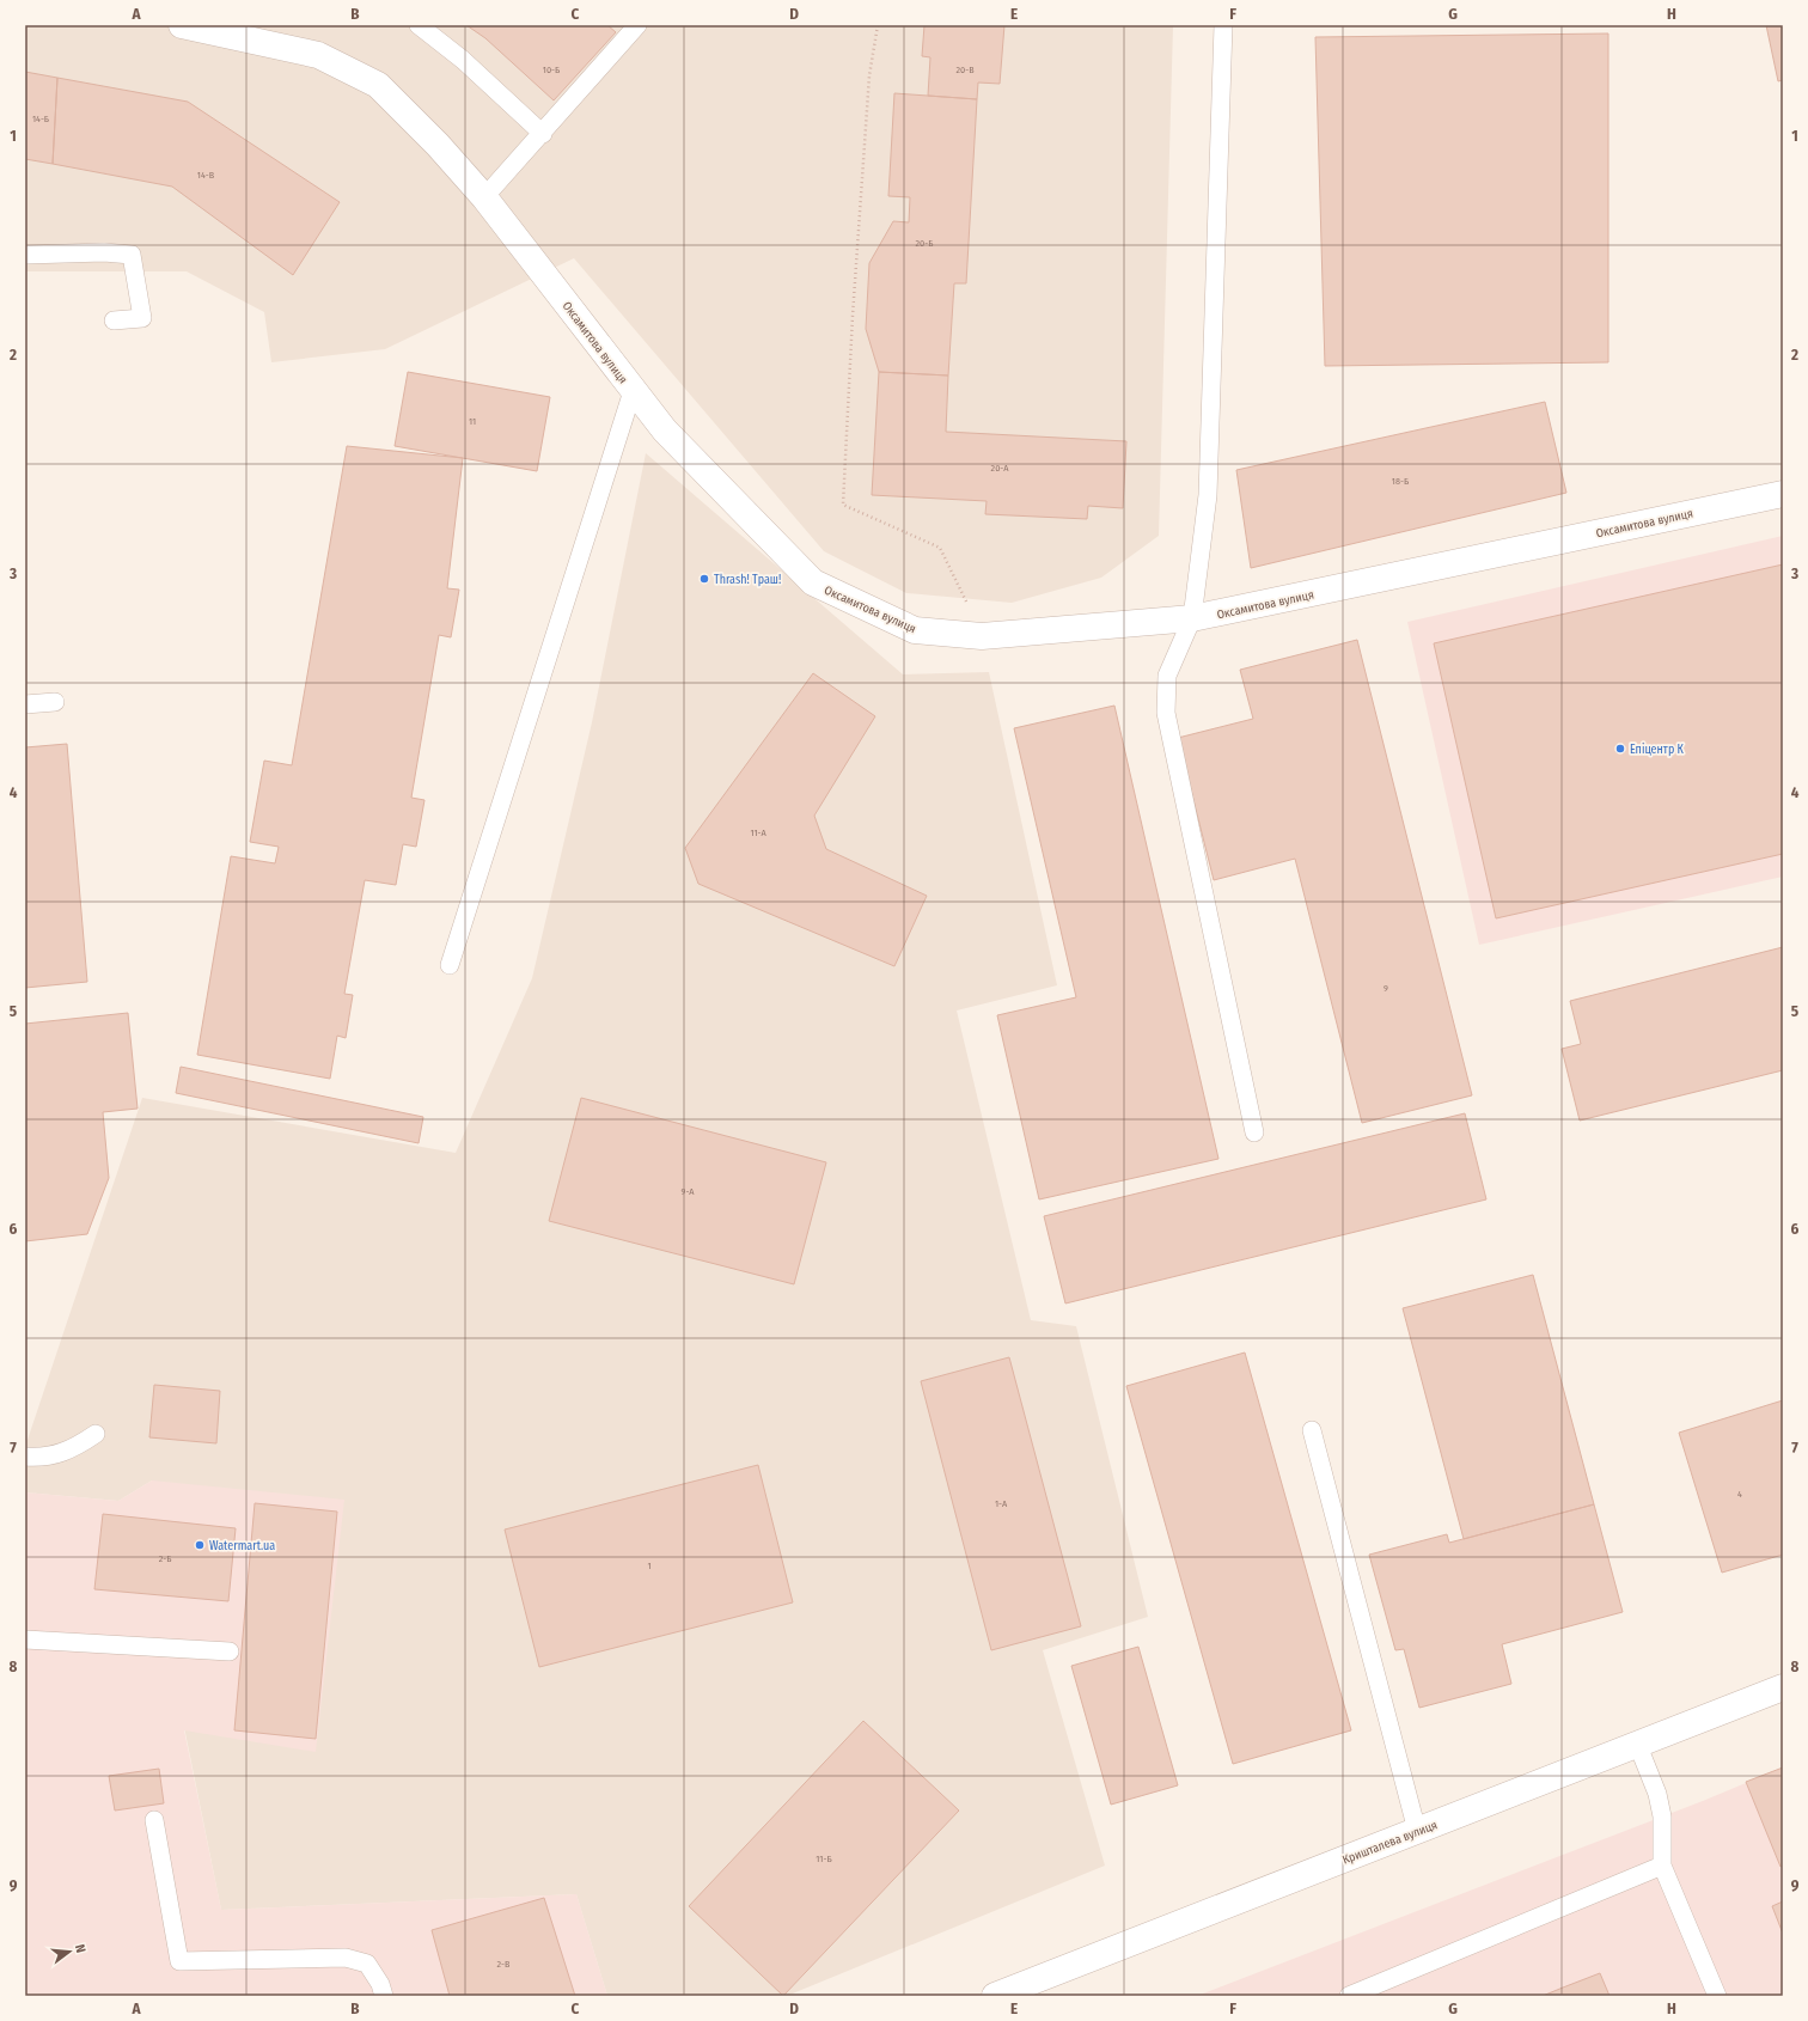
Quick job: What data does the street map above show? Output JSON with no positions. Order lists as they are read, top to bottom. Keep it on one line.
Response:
{"streets":{"street":["Оксамитова вулиця","Кришталева вулиця"]},"places":["Thrash! Траш!","Епіцентр К","Watermart.ua"],"house_numbers":["10-Б","20-В","14-Б","14-В","20-Б","11","20-А","18-Б","11-А","9","9-А","4","1-А","2-Б","1","11-Б","2-В"],"north":"right","grid":{"columns":["A","B","C","D","E","F","G","H"],"rows":["1","2","3","4","5","6","7","8","9"]}}
